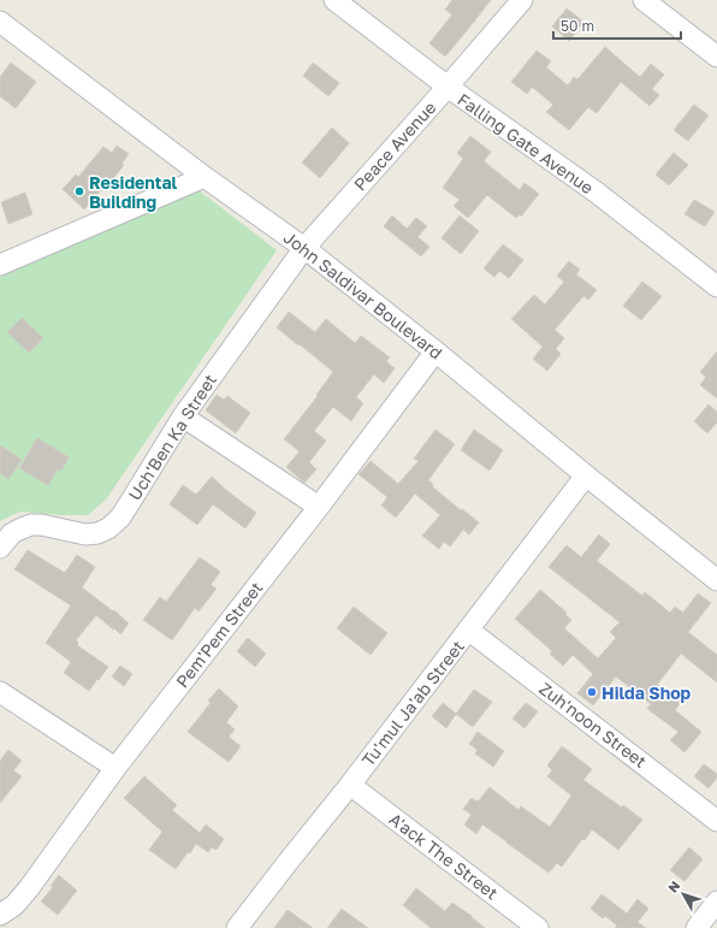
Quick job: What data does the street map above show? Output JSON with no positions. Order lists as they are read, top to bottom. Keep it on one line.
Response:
{"streets":{"street":["Falling Gate Avenue","Peace Avenue","John Saldivar Boulevard","Uch'Ben Ka Street","Pem'Pem Street","Tu'mul Ja'ab Street","Zuh'noon Street","A'ack The Street"]},"crossings":[["Falling Gate Avenue","Peace Avenue"],["Peace Avenue","John Saldivar Boulevard"],["Peace Avenue","Uch'Ben Ka Street"],["John Saldivar Boulevard","Uch'Ben Ka Street"],["John Saldivar Boulevard","Pem'Pem Street"],["John Saldivar Boulevard","Tu'mul Ja'ab Street"],["Tu'mul Ja'ab Street","Zuh'noon Street"],["Tu'mul Ja'ab Street","A'ack The Street"]],"places":["Residental Building","Hilda Shop"],"scale_bar":"50 m","north":"top left"}
